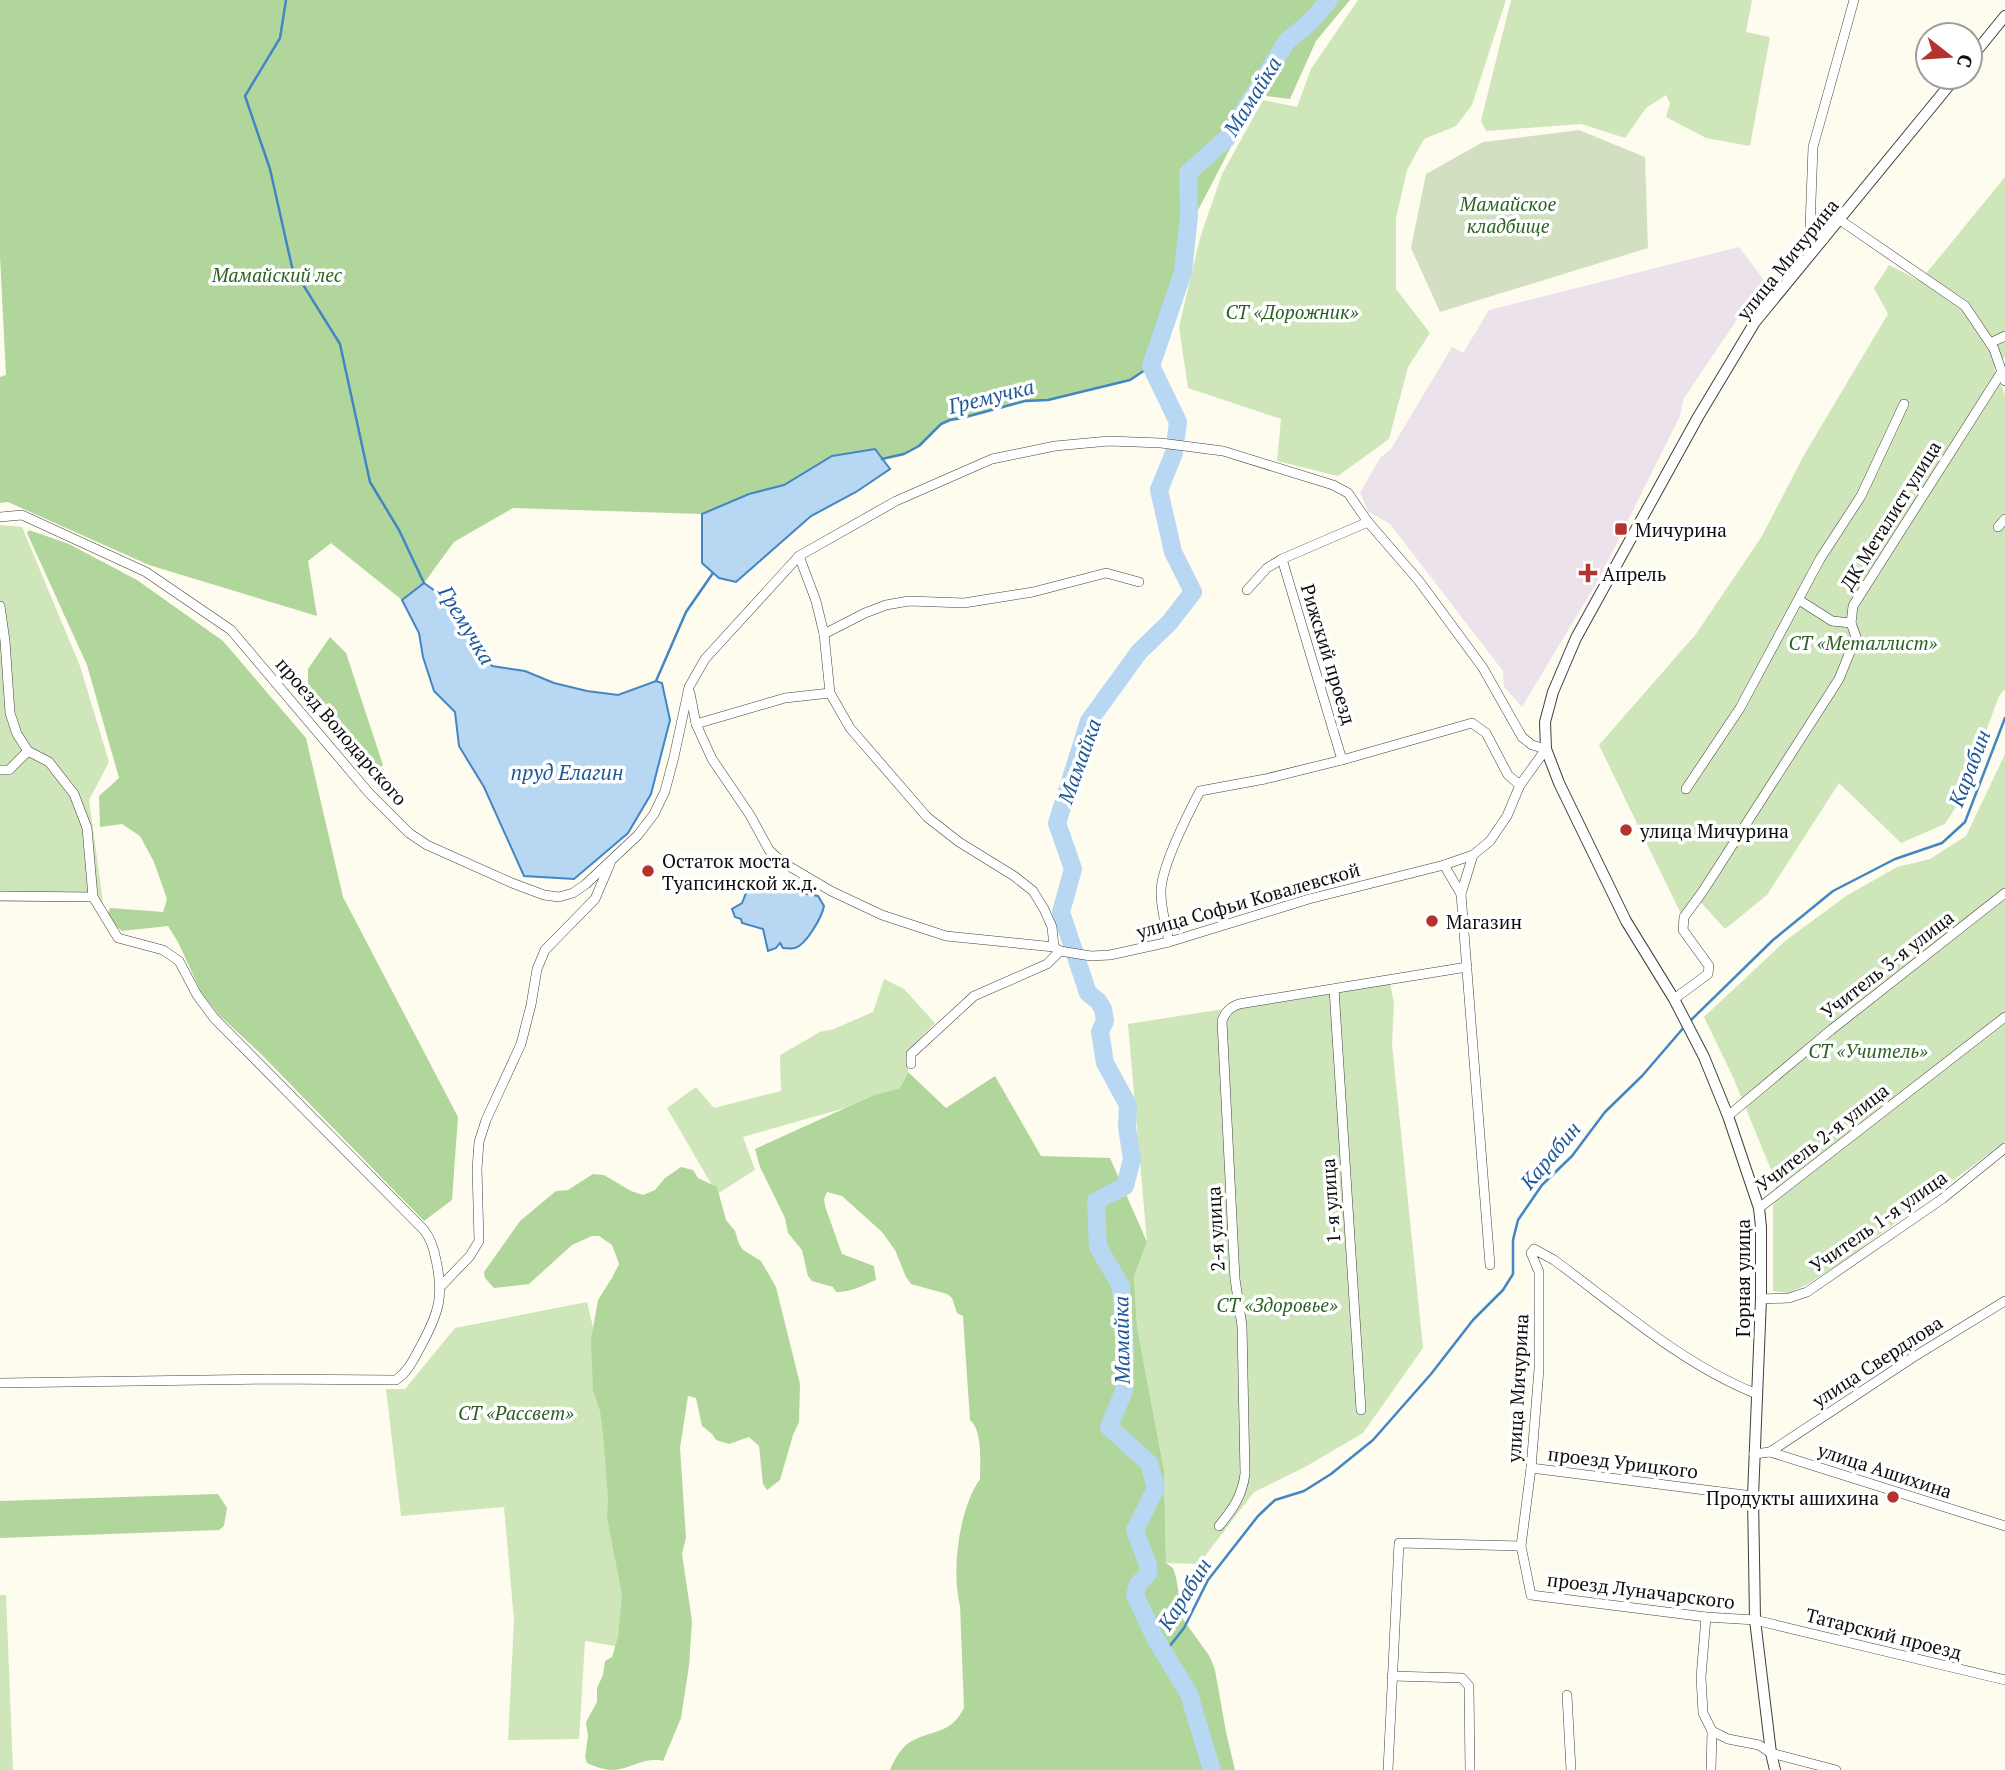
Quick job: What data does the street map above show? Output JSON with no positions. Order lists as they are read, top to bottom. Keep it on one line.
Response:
{"streets":{"street":["улица Мичурина","ДК Металист улица","Рижский проезд","проезд Володарского","улица Софьи Ковалевской","Учитель 3-я улица","Учитель 2-я улица","1-я улица","Учитель 1-я улица","2-я улица","Горная улица","улица Свердлова","проезд Урицкого","улица Ашихина","проезд Луначарского","Татарский проезд"]},"crossings":[["улица Мичурина","проезд Володарского"],["улица Мичурина","Горная улица"],["улица Мичурина","проезд Урицкого"],["улица Мичурина","проезд Луначарского"],["ДК Металист улица","Горная улица"],["проезд Володарского","улица Софьи Ковалевской"],["проезд Володарского","Горная улица"],["Учитель 3-я улица","Горная улица"],["Учитель 2-я улица","Горная улица"],["1-я улица","2-я улица"],["Учитель 1-я улица","Горная улица"],["Горная улица","проезд Урицкого"],["Горная улица","улица Ашихина"],["Горная улица","проезд Луначарского"],["Горная улица","Татарский проезд"],["улица Свердлова","улица Ашихина"],["проезд Луначарского","Татарский проезд"]],"water":["Мамайка","Гремучка","Карабин","пруд Елагин"],"parks":["Мамайское кладбище","Мамайский лес","СТ «Дорожник»","СТ «Металлист»","СТ «Учитель»","СТ «Здоровье»","СТ «Рассвет»"],"places":{"transit":["Мичурина"],"health":["Апрель"],"other":["улица Мичурина","Остаток моста Туапсинской ж.д.","Магазин","Продукты ашихина"]},"north":"right"}
